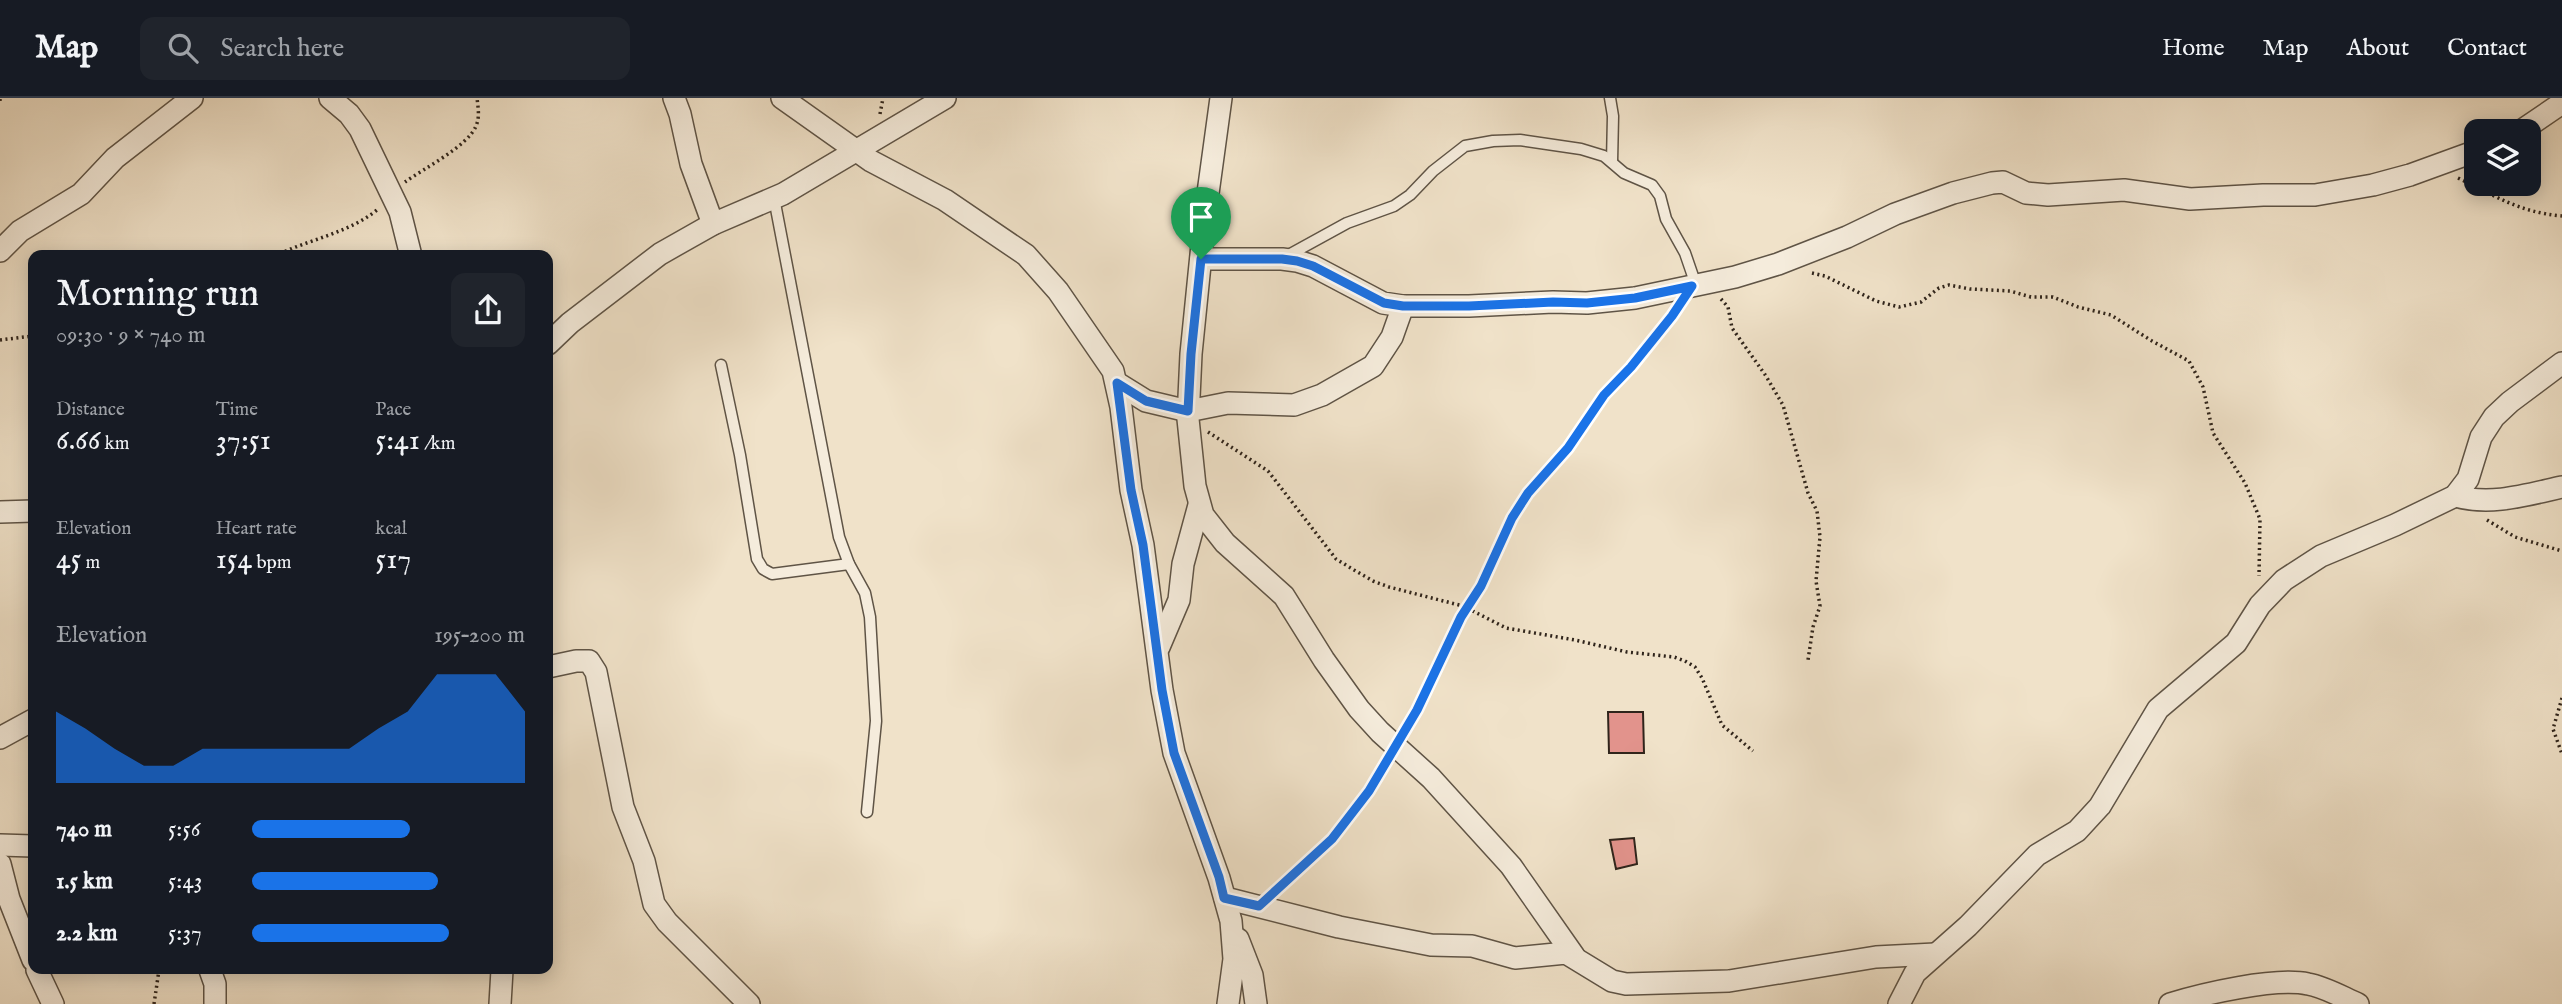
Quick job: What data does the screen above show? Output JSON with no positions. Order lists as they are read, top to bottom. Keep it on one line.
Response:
{"page":{"header":"Map","search":"Search here","nav":["Home","Map","About","Contact"],"heading":["Morning run","09:30 · 9 × 740 m"],"stats":[["Distance","6.66 km"],["Time","37:51"],["Pace","5:41 /km"],["Elevation","45 m"],["Heart rate","154 bpm"],["kcal","517"]],"chart":["Elevation","195–200 m"],"list":[{"name":"740 m","note":"5:56"},{"name":"1.5 km","note":"5:43"},{"name":"2.2 km","note":"5:37"}]}}
